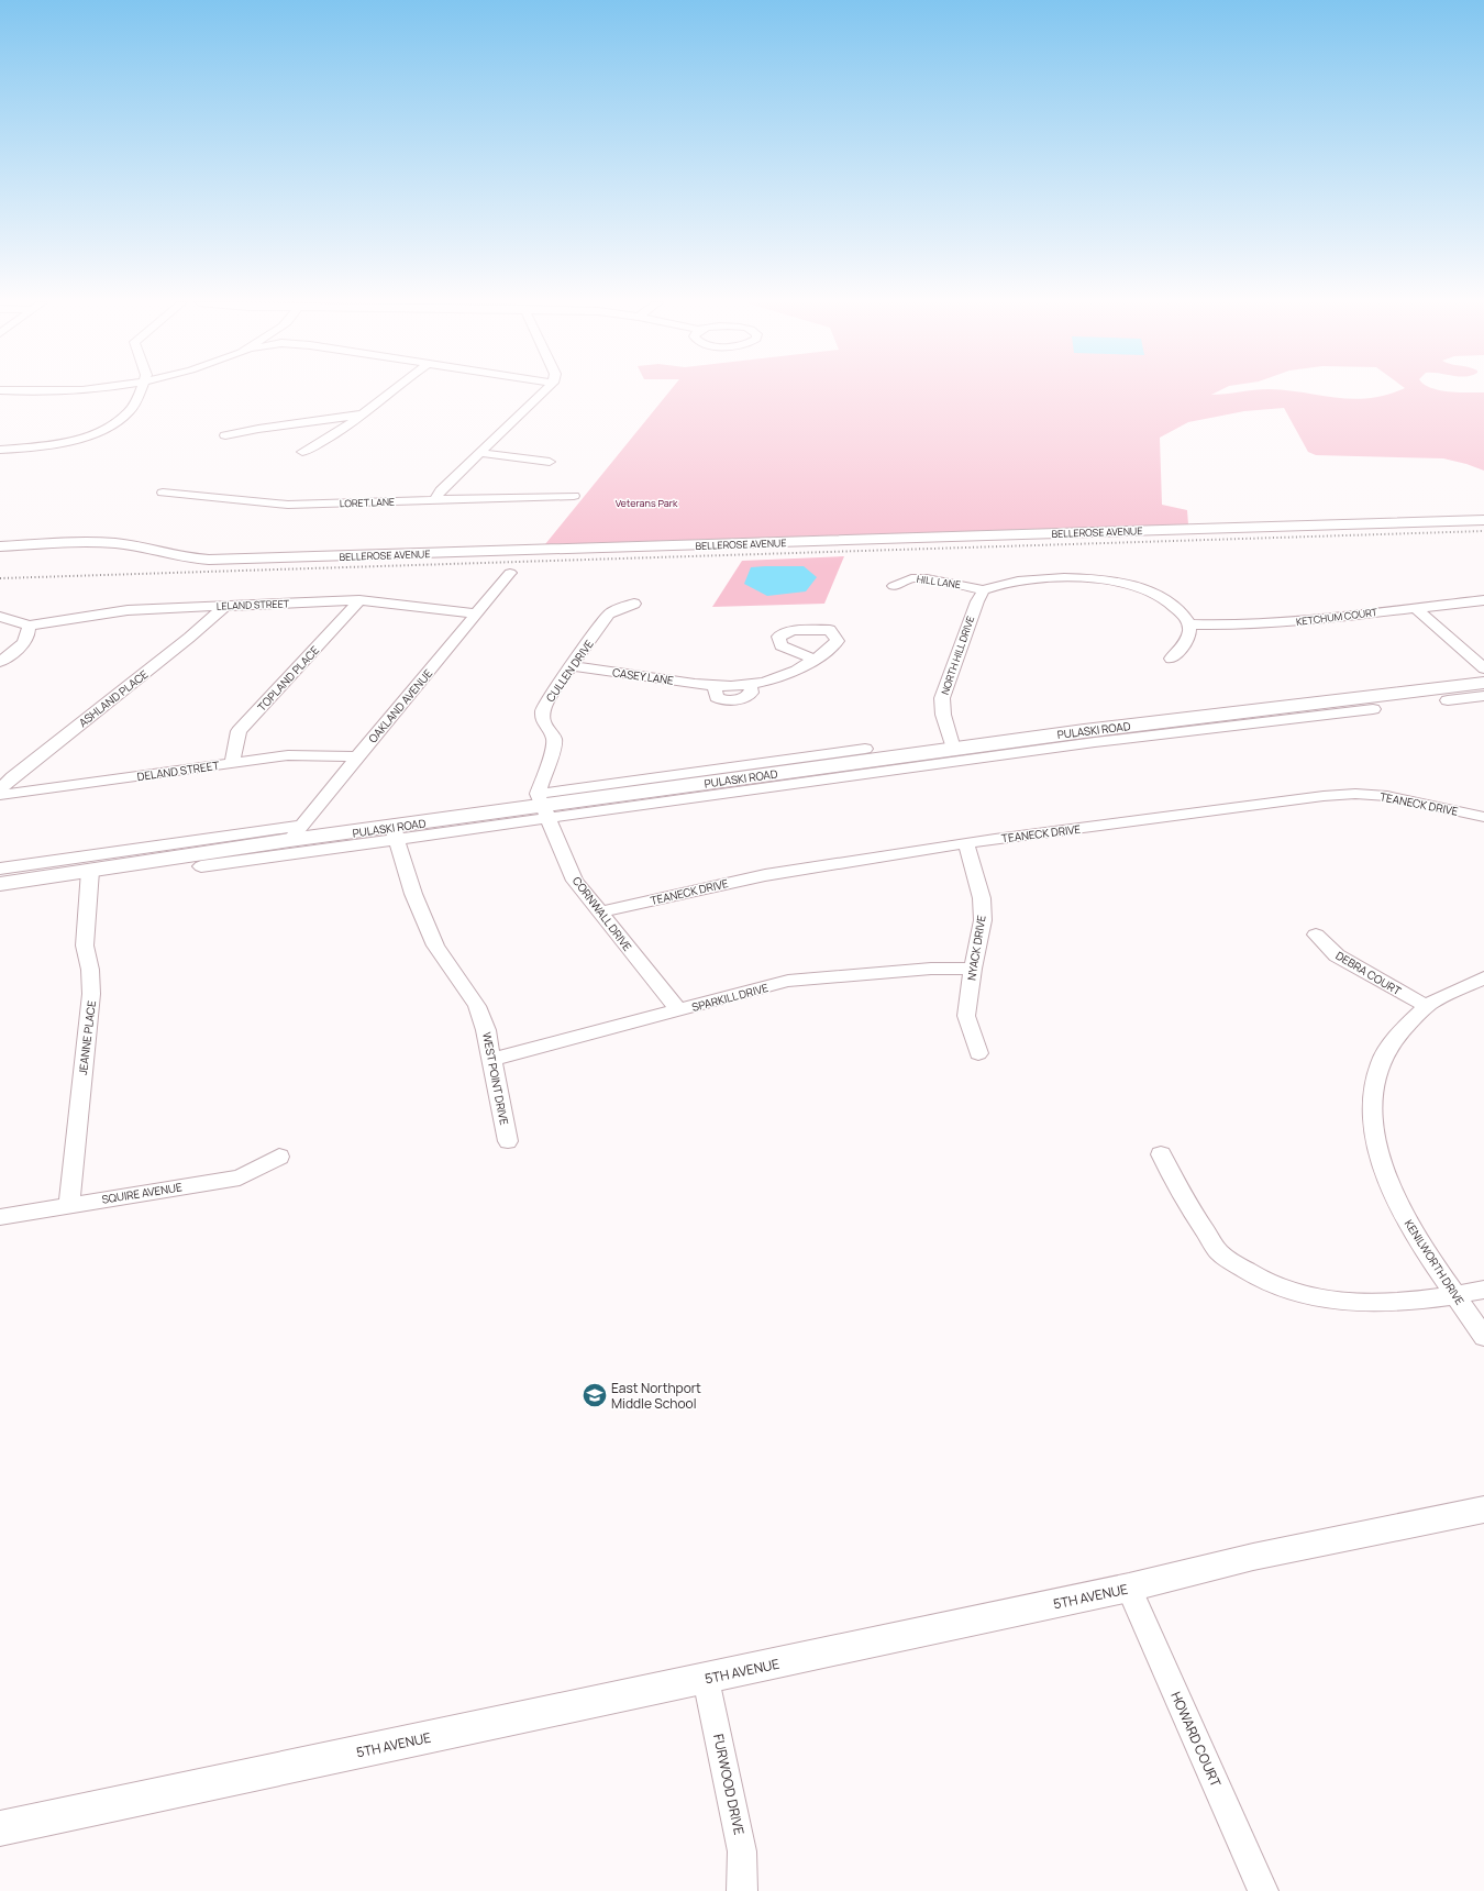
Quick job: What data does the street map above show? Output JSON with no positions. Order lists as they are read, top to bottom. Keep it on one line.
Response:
{"streets":{"main road":["PULASKI ROAD"],"street":["LORET LANE","BELLEROSE AVENUE","HILL LANE","LELAND STREET","KETCHUM COURT","NORTH HILL DRIVE","CULLEN DRIVE","CASEY LANE","TOPLAND PLACE","ASHLAND PLACE","OAKLAND AVENUE","DELAND STREET","TEANECK DRIVE","CORNWALL DRIVE","NYACK DRIVE","DEBRA COURT","SPARKILL DRIVE","JEANNE PLACE","WEST POINT DRIVE","SQUIRE AVENUE","KENILWORTH DRIVE","5TH AVENUE","HOWARD COURT","FURWOOD DRIVE"]},"crossings":[["HILL LANE","NORTH HILL DRIVE"],["LELAND STREET","TOPLAND PLACE"],["LELAND STREET","ASHLAND PLACE"],["LELAND STREET","OAKLAND AVENUE"],["NORTH HILL DRIVE","PULASKI ROAD"],["CULLEN DRIVE","CASEY LANE"],["CULLEN DRIVE","PULASKI ROAD"],["CULLEN DRIVE","CORNWALL DRIVE"],["TOPLAND PLACE","DELAND STREET"],["OAKLAND AVENUE","PULASKI ROAD"],["OAKLAND AVENUE","DELAND STREET"],["PULASKI ROAD","CORNWALL DRIVE"],["PULASKI ROAD","JEANNE PLACE"],["PULASKI ROAD","WEST POINT DRIVE"],["TEANECK DRIVE","CORNWALL DRIVE"],["TEANECK DRIVE","NYACK DRIVE"],["CORNWALL DRIVE","SPARKILL DRIVE"],["NYACK DRIVE","SPARKILL DRIVE"],["DEBRA COURT","KENILWORTH DRIVE"],["SPARKILL DRIVE","WEST POINT DRIVE"],["JEANNE PLACE","SQUIRE AVENUE"],["5TH AVENUE","HOWARD COURT"],["5TH AVENUE","FURWOOD DRIVE"]],"parks":["Veterans Park"],"places":{"school or university":["East Northport Middle School"]}}
